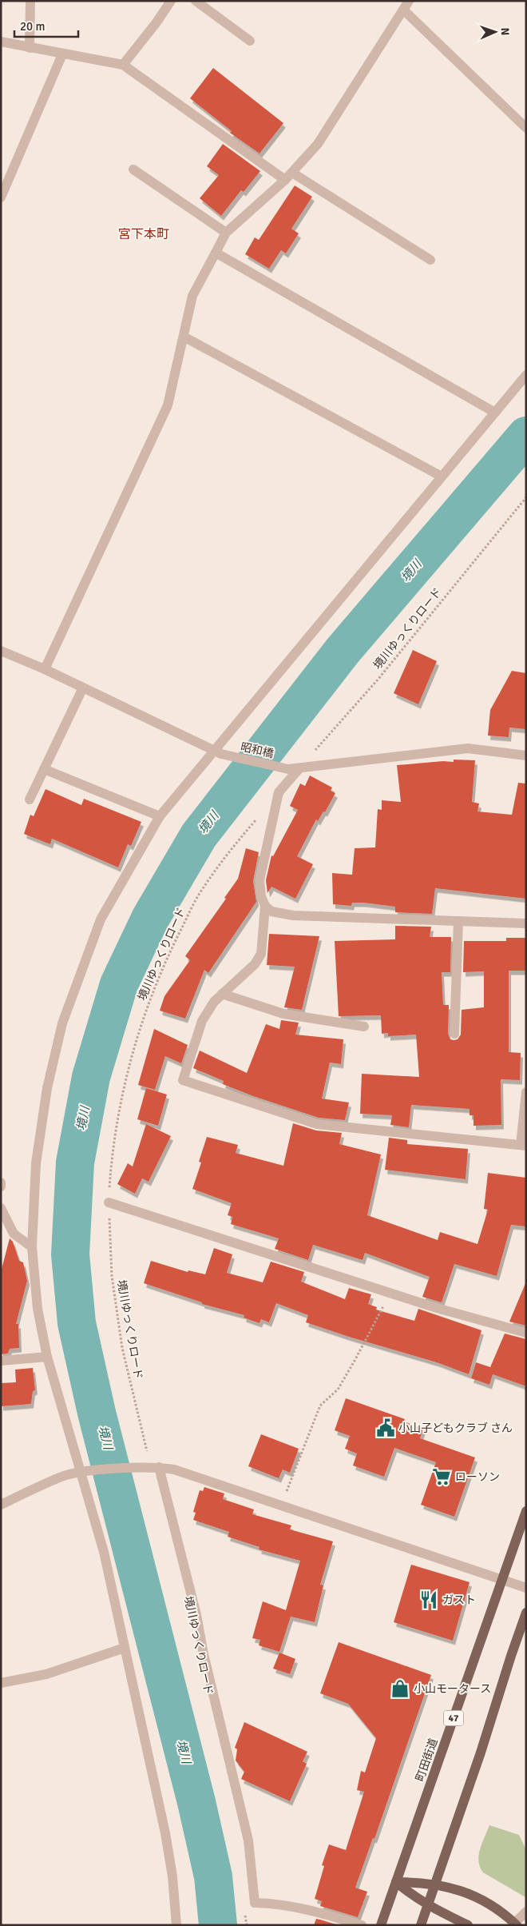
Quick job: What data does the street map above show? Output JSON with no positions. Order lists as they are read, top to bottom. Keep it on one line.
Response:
{"streets":{"main road":["47","町田街道"],"street":["昭和橋"],"path":["境川ゆっくりロード"]},"crossings":[["境川ゆっくりロード","昭和橋"]],"districts":["宮下本町"],"water":["境川"],"places":{"public building":["小山子どもクラブ さん"],"supermarket":["ローソン"],"restaurant":["ガスト"],"shop":["小山モータース"]},"scale_bar":"20 m","north":"right"}
